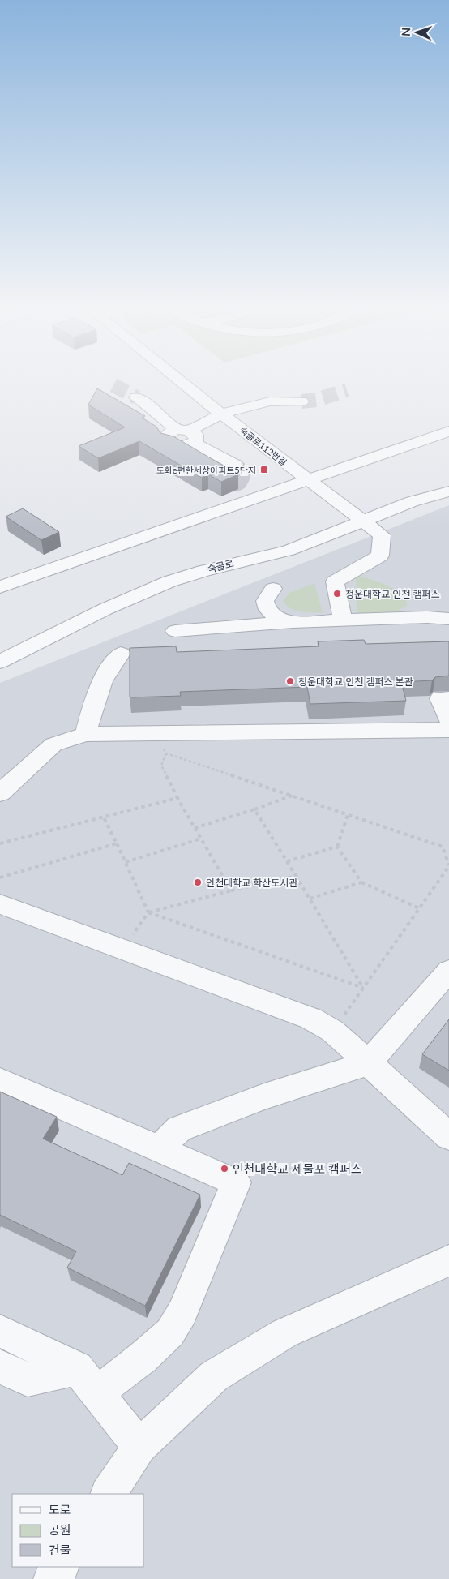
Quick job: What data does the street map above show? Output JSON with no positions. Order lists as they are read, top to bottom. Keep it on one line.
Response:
{"streets":{"street":["숙골로112번길","숙골로"]},"crossings":[["숙골로112번길","숙골로"]],"places":{"transit":["도화e편한세상아파트5단지"],"other":["청운대학교 인천 캠퍼스","청운대학교 인천 캠퍼스 본관","인천대학교 학산도서관","인천대학교 제물포 캠퍼스"]},"legend":["도로","공원","건물"],"north":"left"}
